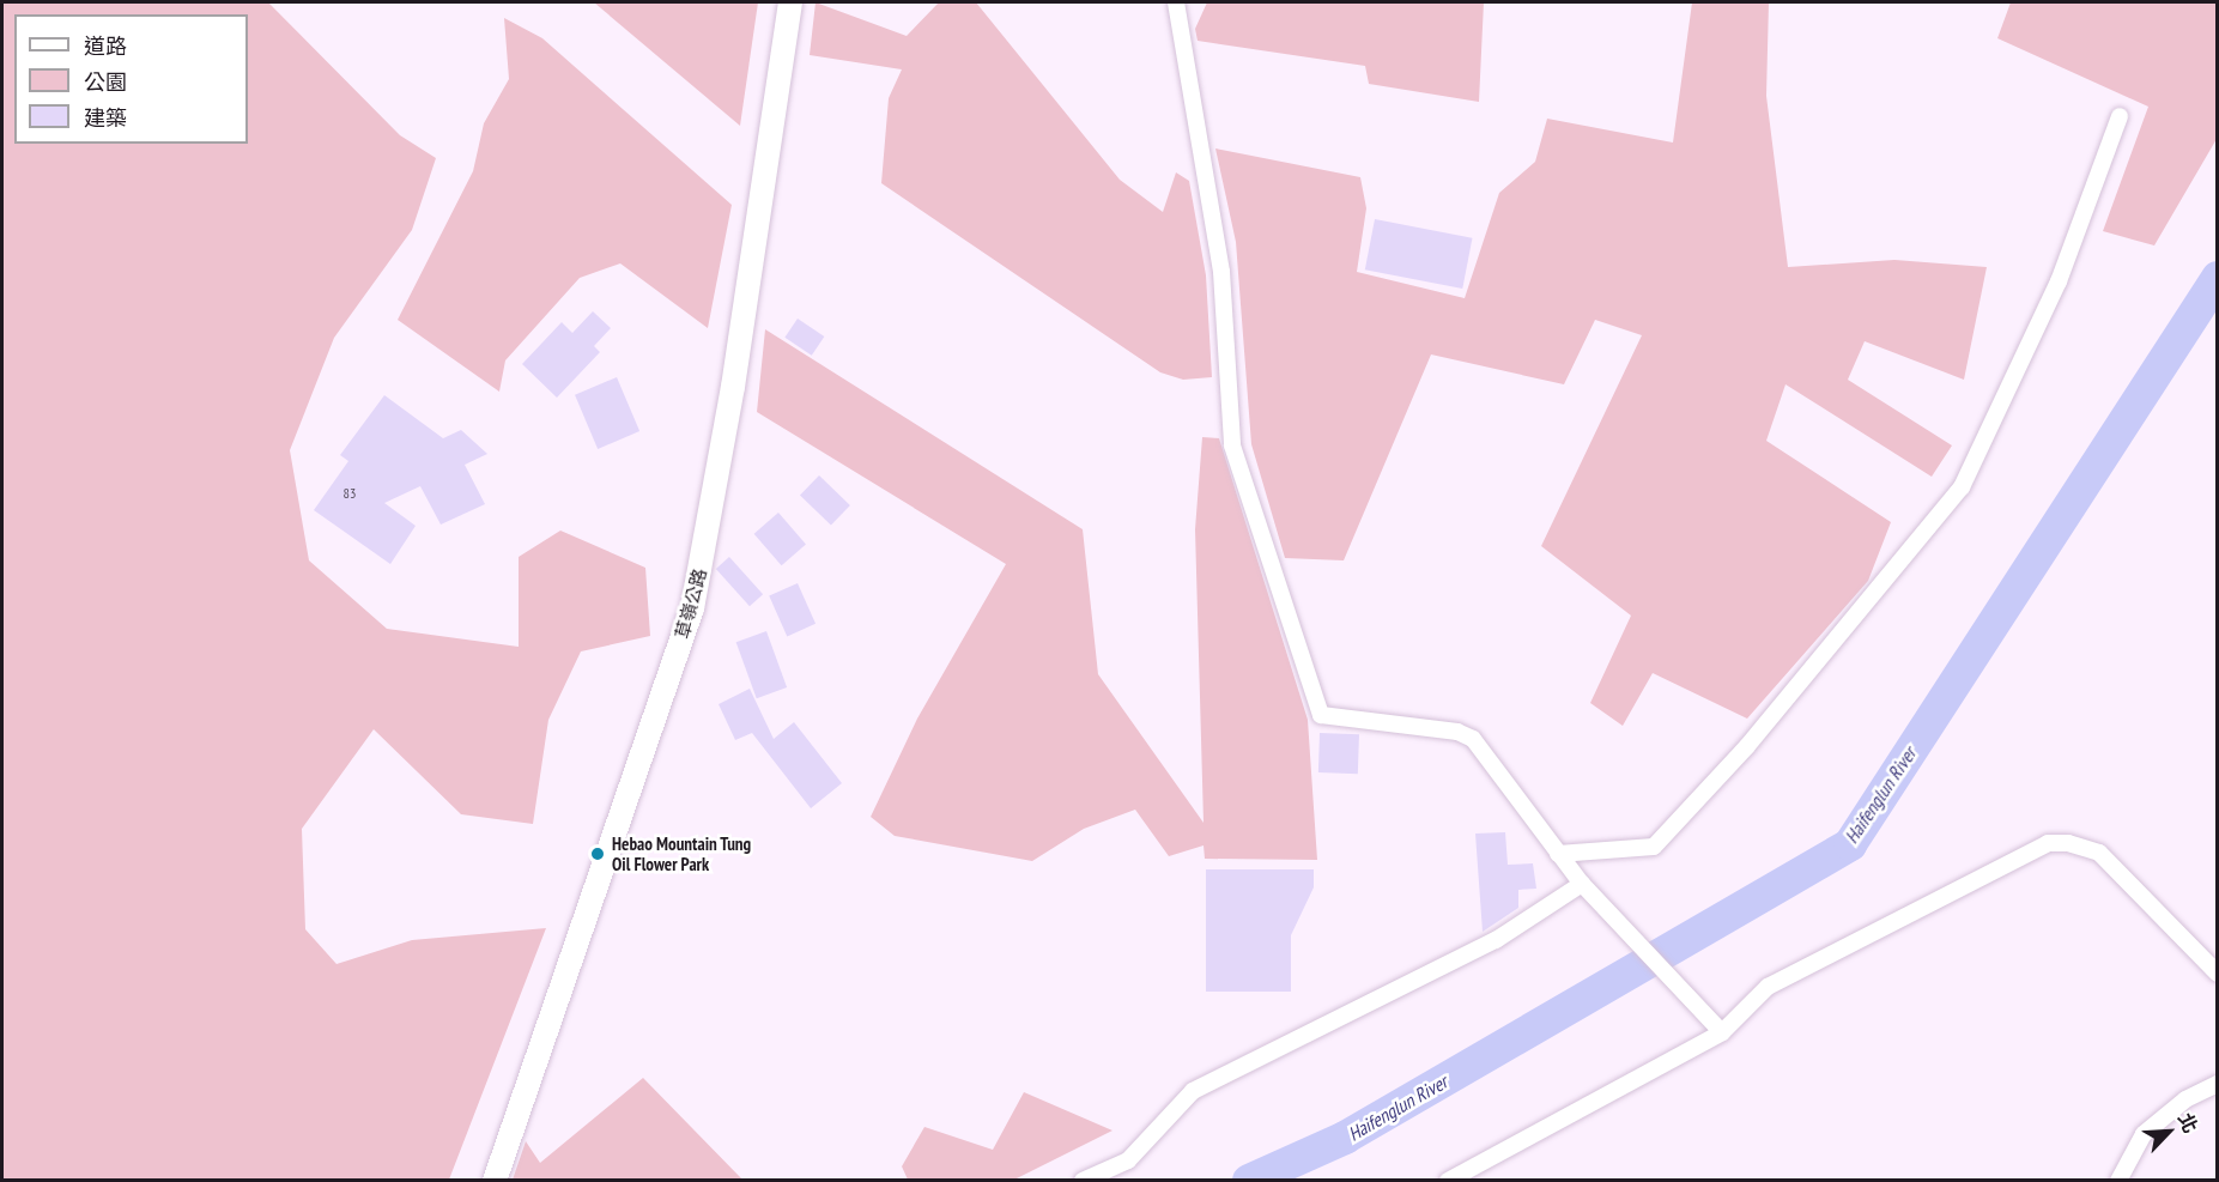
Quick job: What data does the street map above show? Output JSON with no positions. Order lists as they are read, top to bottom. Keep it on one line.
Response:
{"streets":{"main road":["草嶺公路"]},"water":["Haifenglun River"],"places":["Hebao Mountain Tung Oil Flower Park"],"house_numbers":["83"],"legend":["道路","公園","建築"],"north":"top right"}
